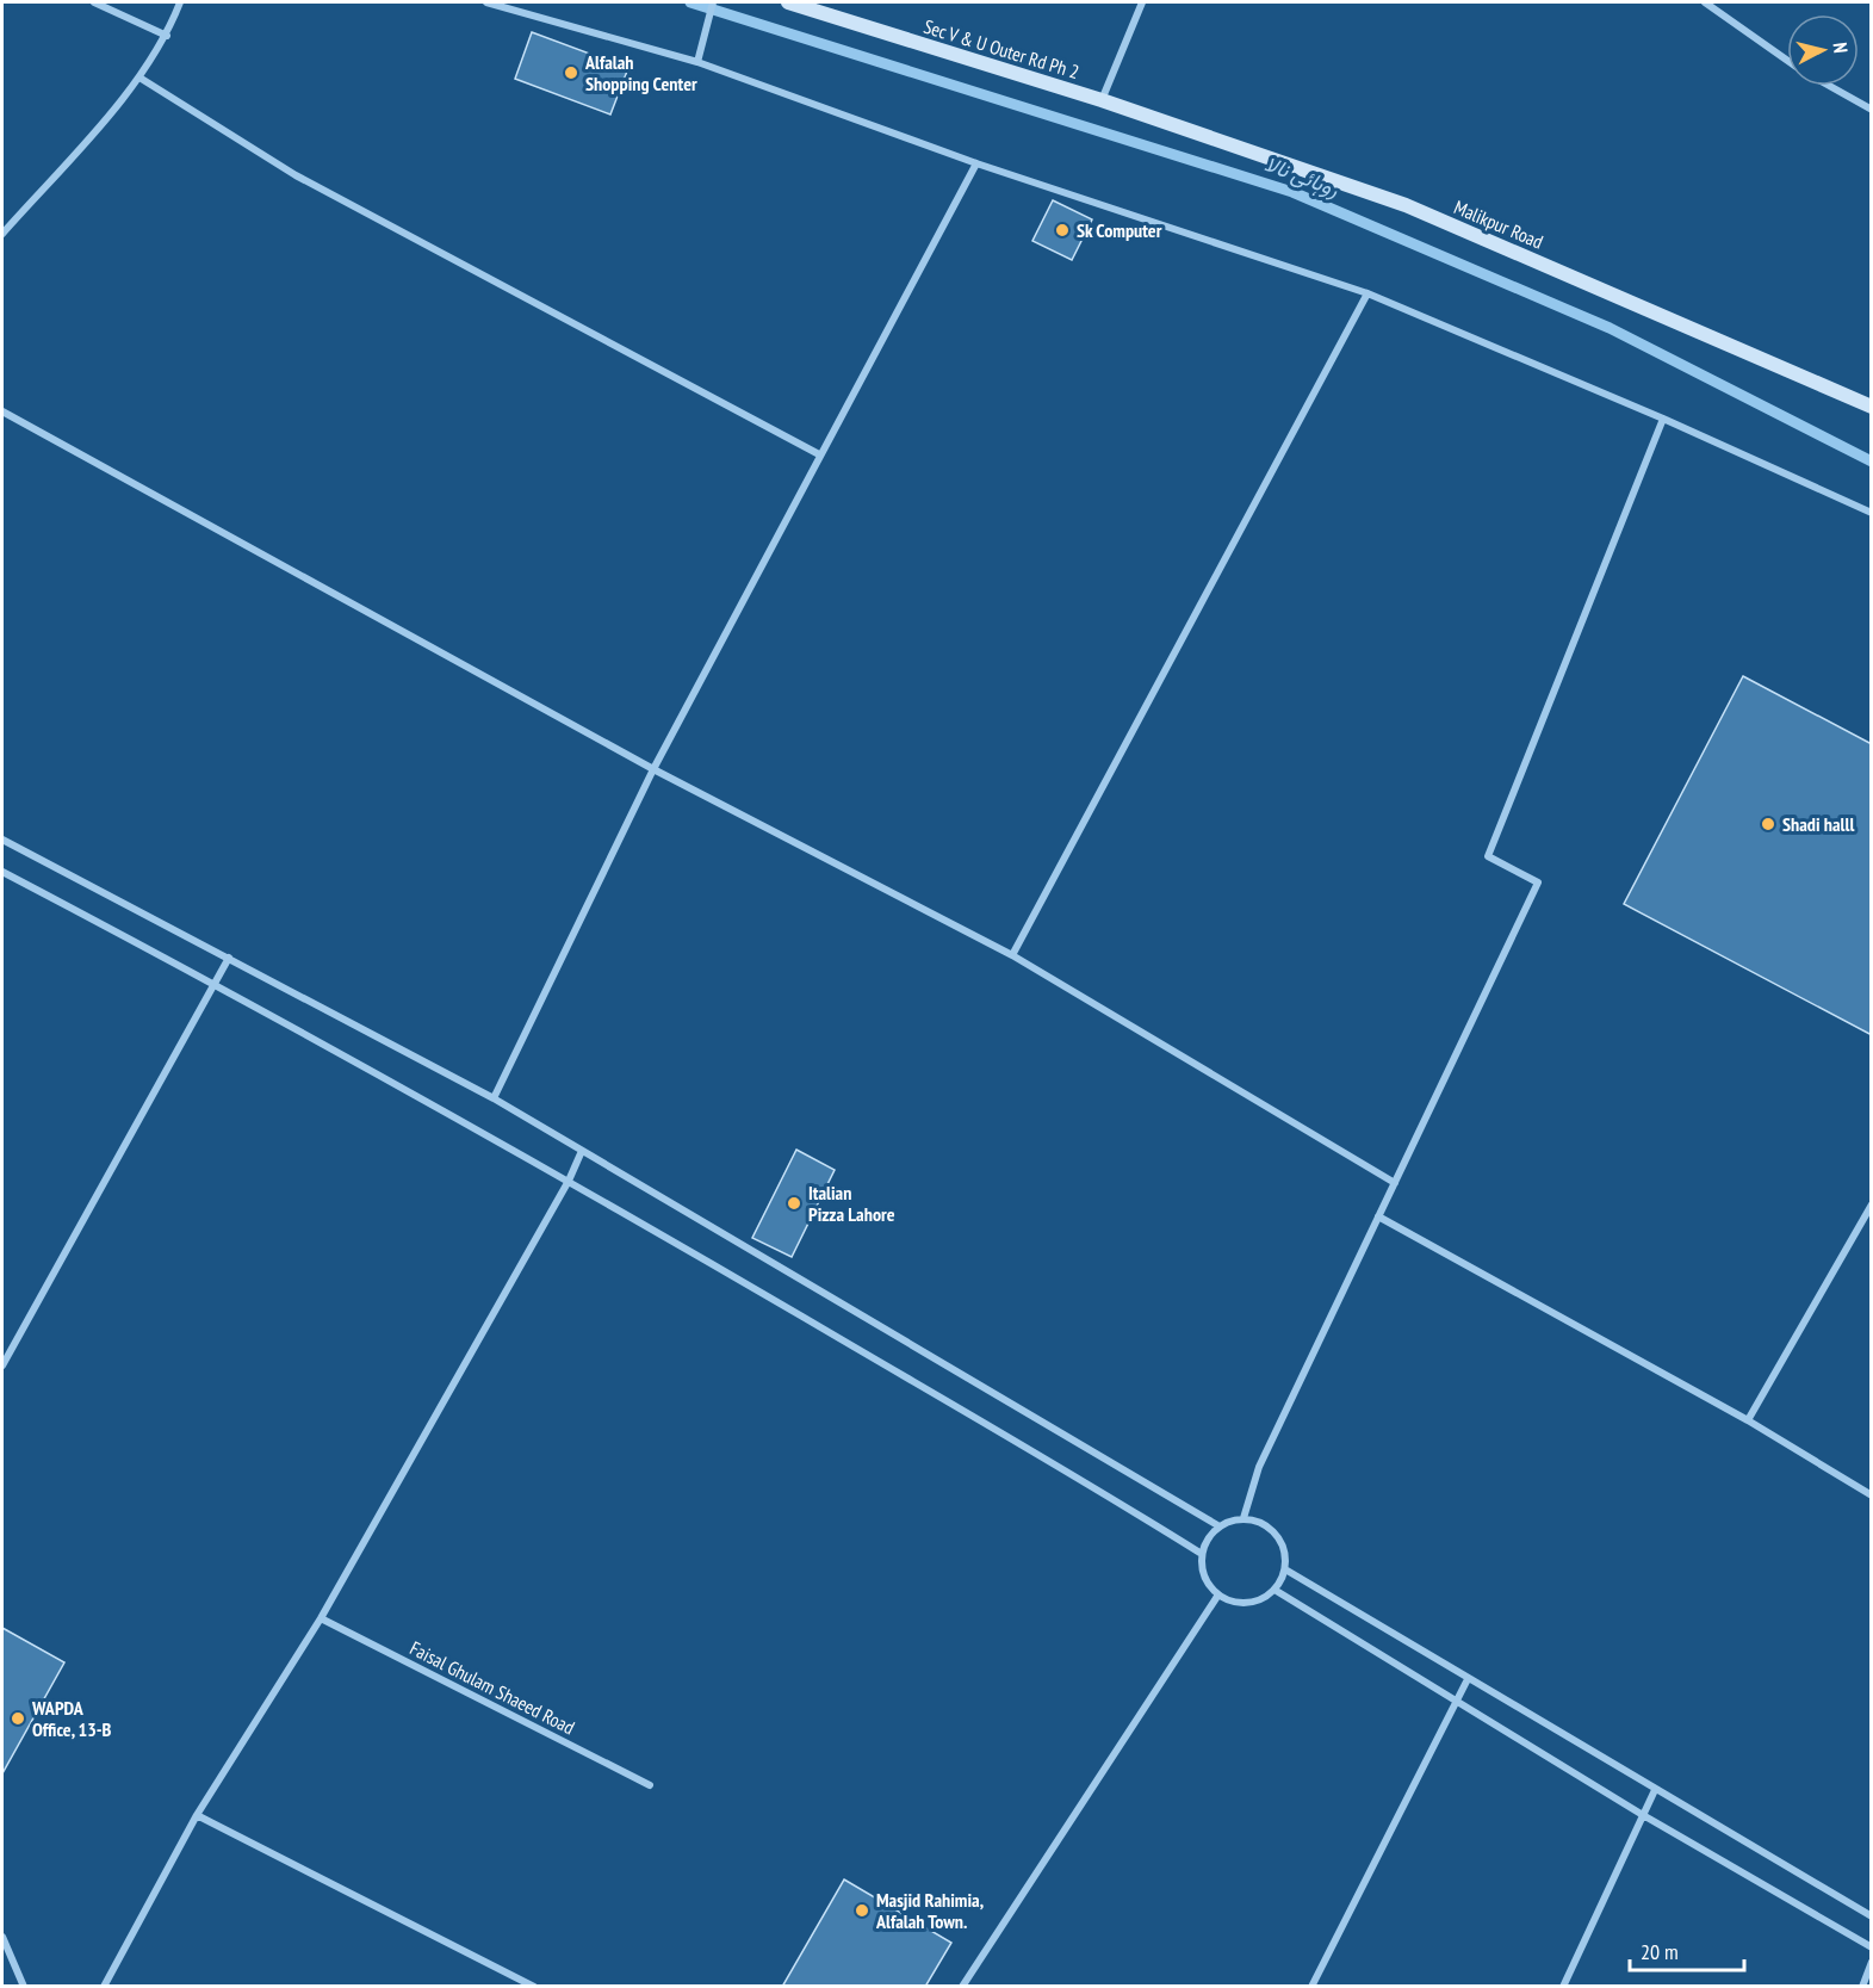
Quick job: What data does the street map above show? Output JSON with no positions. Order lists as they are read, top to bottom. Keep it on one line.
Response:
{"streets":{"street":["Sec V & U Outer Rd Ph 2","Malikpur Road","Faisal Ghulam Shaeed Road"]},"crossings":[["Sec V & U Outer Rd Ph 2","Malikpur Road"]],"water":["روہائی نالا"],"places":["Alfalah Shopping Center","Sk Computer","Shadi halll","Italian Pizza Lahore","WAPDA Office, 13-B","Masjid Rahimia, Alfalah Town."],"scale_bar":"20 m","north":"right"}
